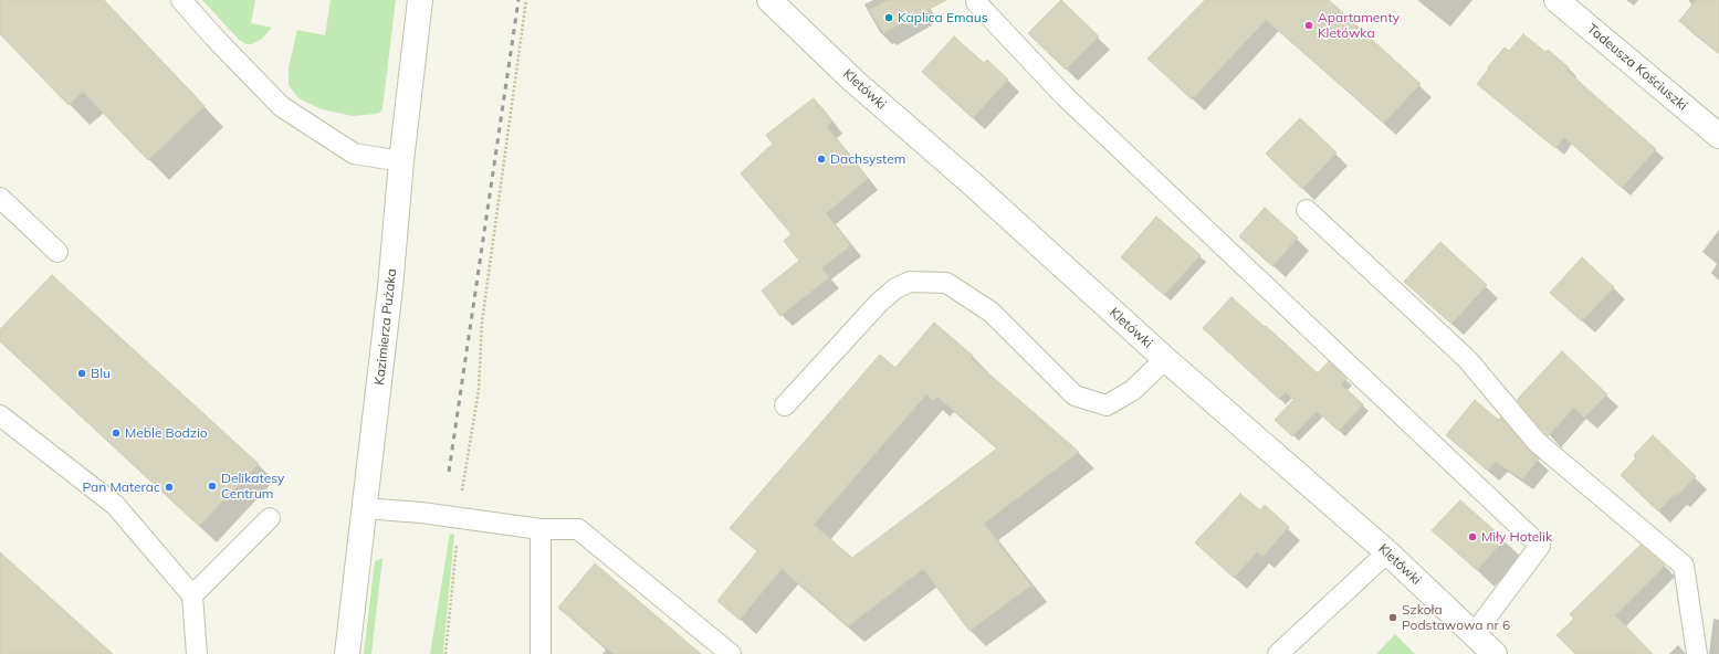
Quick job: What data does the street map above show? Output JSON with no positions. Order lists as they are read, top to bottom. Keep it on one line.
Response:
{"streets":{"street":["Tadeusza Kościuszki","Kletówki","Kazimierza Pużaka"]},"places":["Kaplica Emaus","Apartamenty Kletówka","Dachsystem","Blu","Meble Bodzio","Delikatesy Centrum","Pan Materac","Miły Hotelik","Szkoła Podstawowa nr 6"]}
